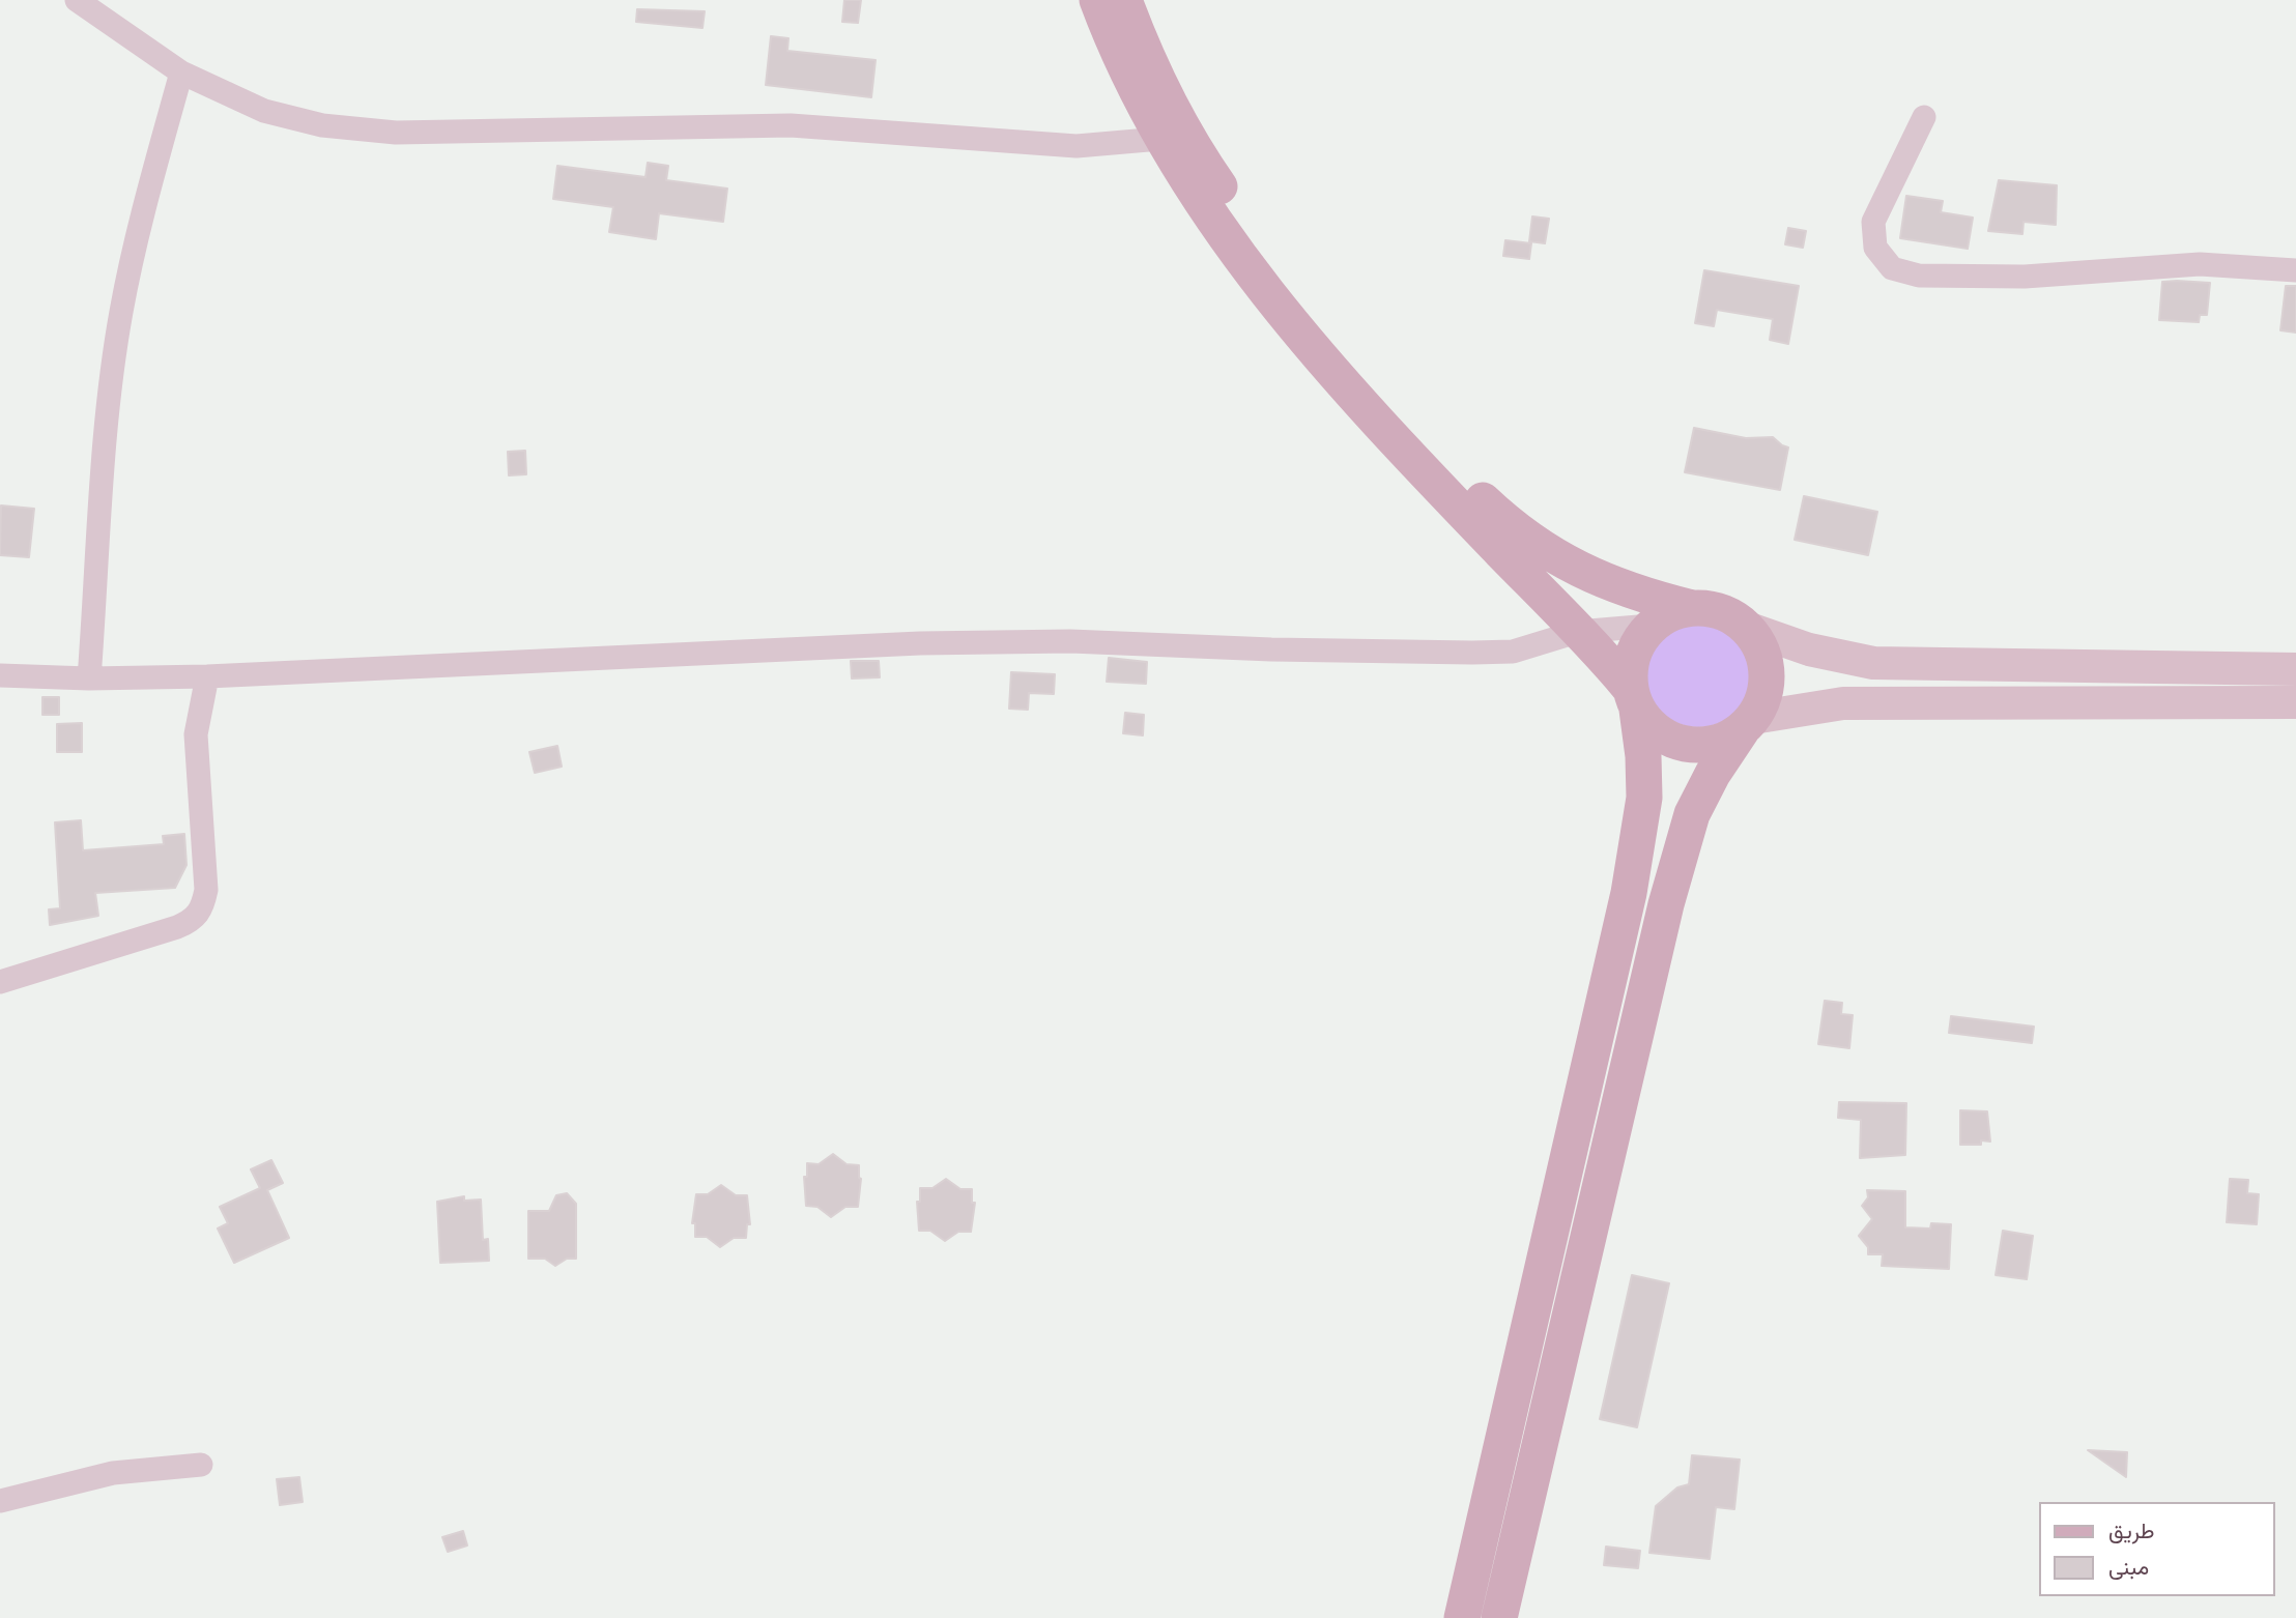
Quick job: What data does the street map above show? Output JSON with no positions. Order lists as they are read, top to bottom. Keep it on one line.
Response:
{"legend":["طريق","مبنى"]}
